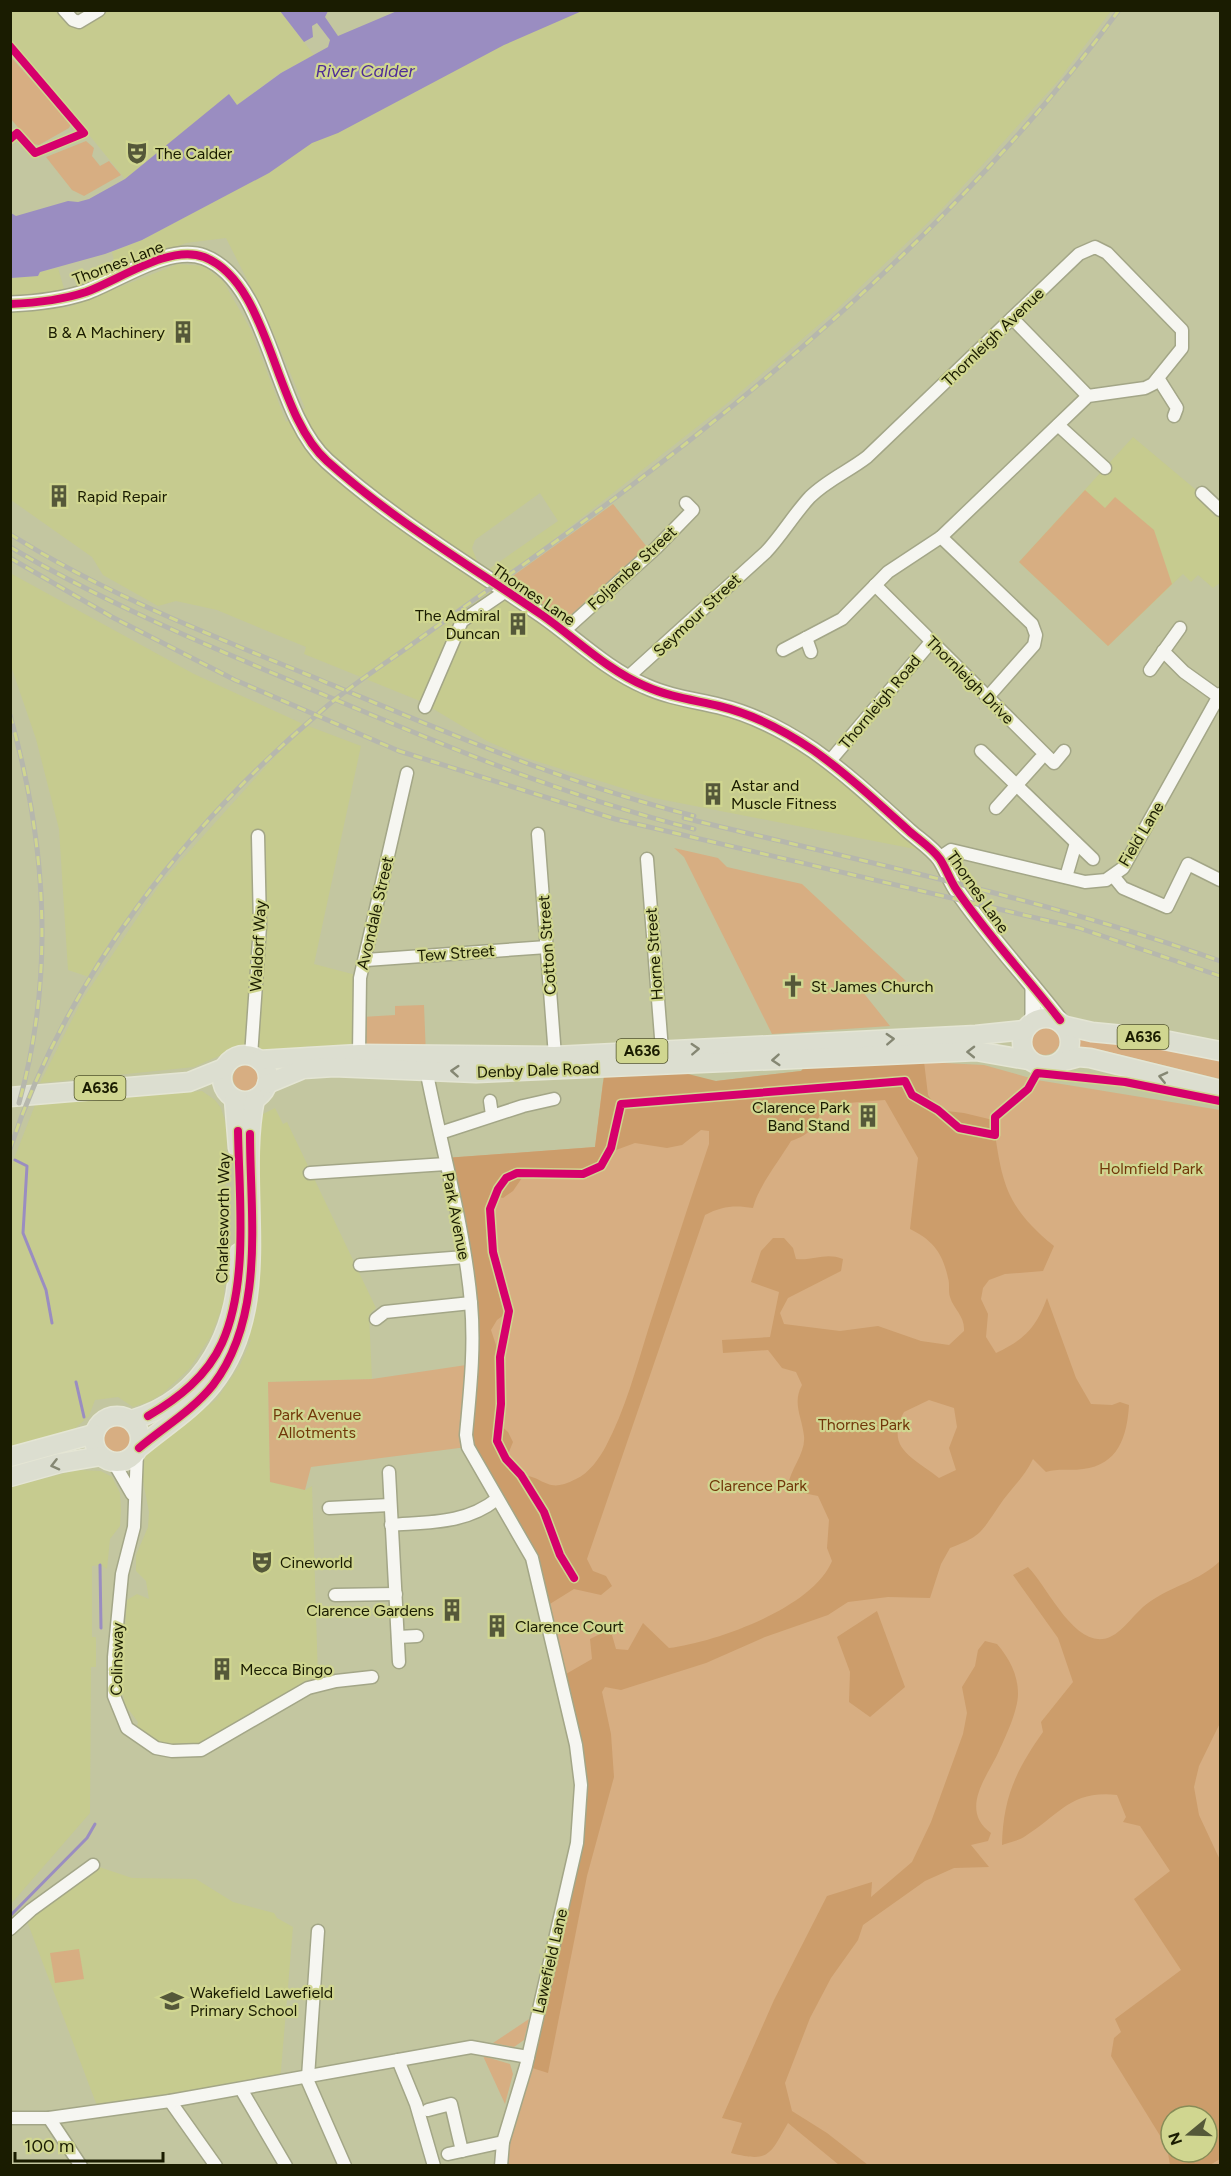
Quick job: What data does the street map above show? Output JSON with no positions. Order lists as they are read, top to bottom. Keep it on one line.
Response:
{"streets":{"main road":["A636","Denby Dale Road","Charlesworth Way"],"street":["Thornes Lane","Thornleigh Avenue","Foljambe Street","Seymour Street","Thornleigh Drive","Thornleigh Road","Field Lane","Avondale Street","Cotton Street","Waldorf Way","Tew Street","Horne Street","Park Avenue","Colinsway","Lawefield Lane"]},"crossings":[["Thornes Lane","Foljambe Street"],["Thornes Lane","Seymour Street"],["Thornes Lane","Thornleigh Road"],["Thornes Lane","Field Lane"],["Thornes Lane","A636"],["Thornes Lane","Denby Dale Road"],["Thornleigh Avenue","Seymour Street"],["Thornleigh Drive","Thornleigh Road"],["Avondale Street","Tew Street"],["Avondale Street","Denby Dale Road"],["Cotton Street","Tew Street"],["Cotton Street","Denby Dale Road"],["Waldorf Way","A636"],["Waldorf Way","Denby Dale Road"],["Waldorf Way","Charlesworth Way"],["Horne Street","Denby Dale Road"],["A636","Denby Dale Road"],["A636","Charlesworth Way"],["Denby Dale Road","Park Avenue"],["Denby Dale Road","Charlesworth Way"],["Park Avenue","Lawefield Lane"],["Charlesworth Way","Colinsway"]],"water":["River Calder"],"parks":["Holmfield Park","Park Avenue Allotments","Thornes Park","Clarence Park"],"places":{"theatre":["The Calder","Cineworld"],"building":["B & A Machinery","Rapid Repair","The Admiral Duncan","Astar and Muscle Fitness","Clarence Park Band Stand","Clarence Gardens","Clarence Court","Mecca Bingo"],"church":["St James Church"],"school or university":["Wakefield Lawefield Primary School"]},"scale_bar":"100 m","north":"left"}
